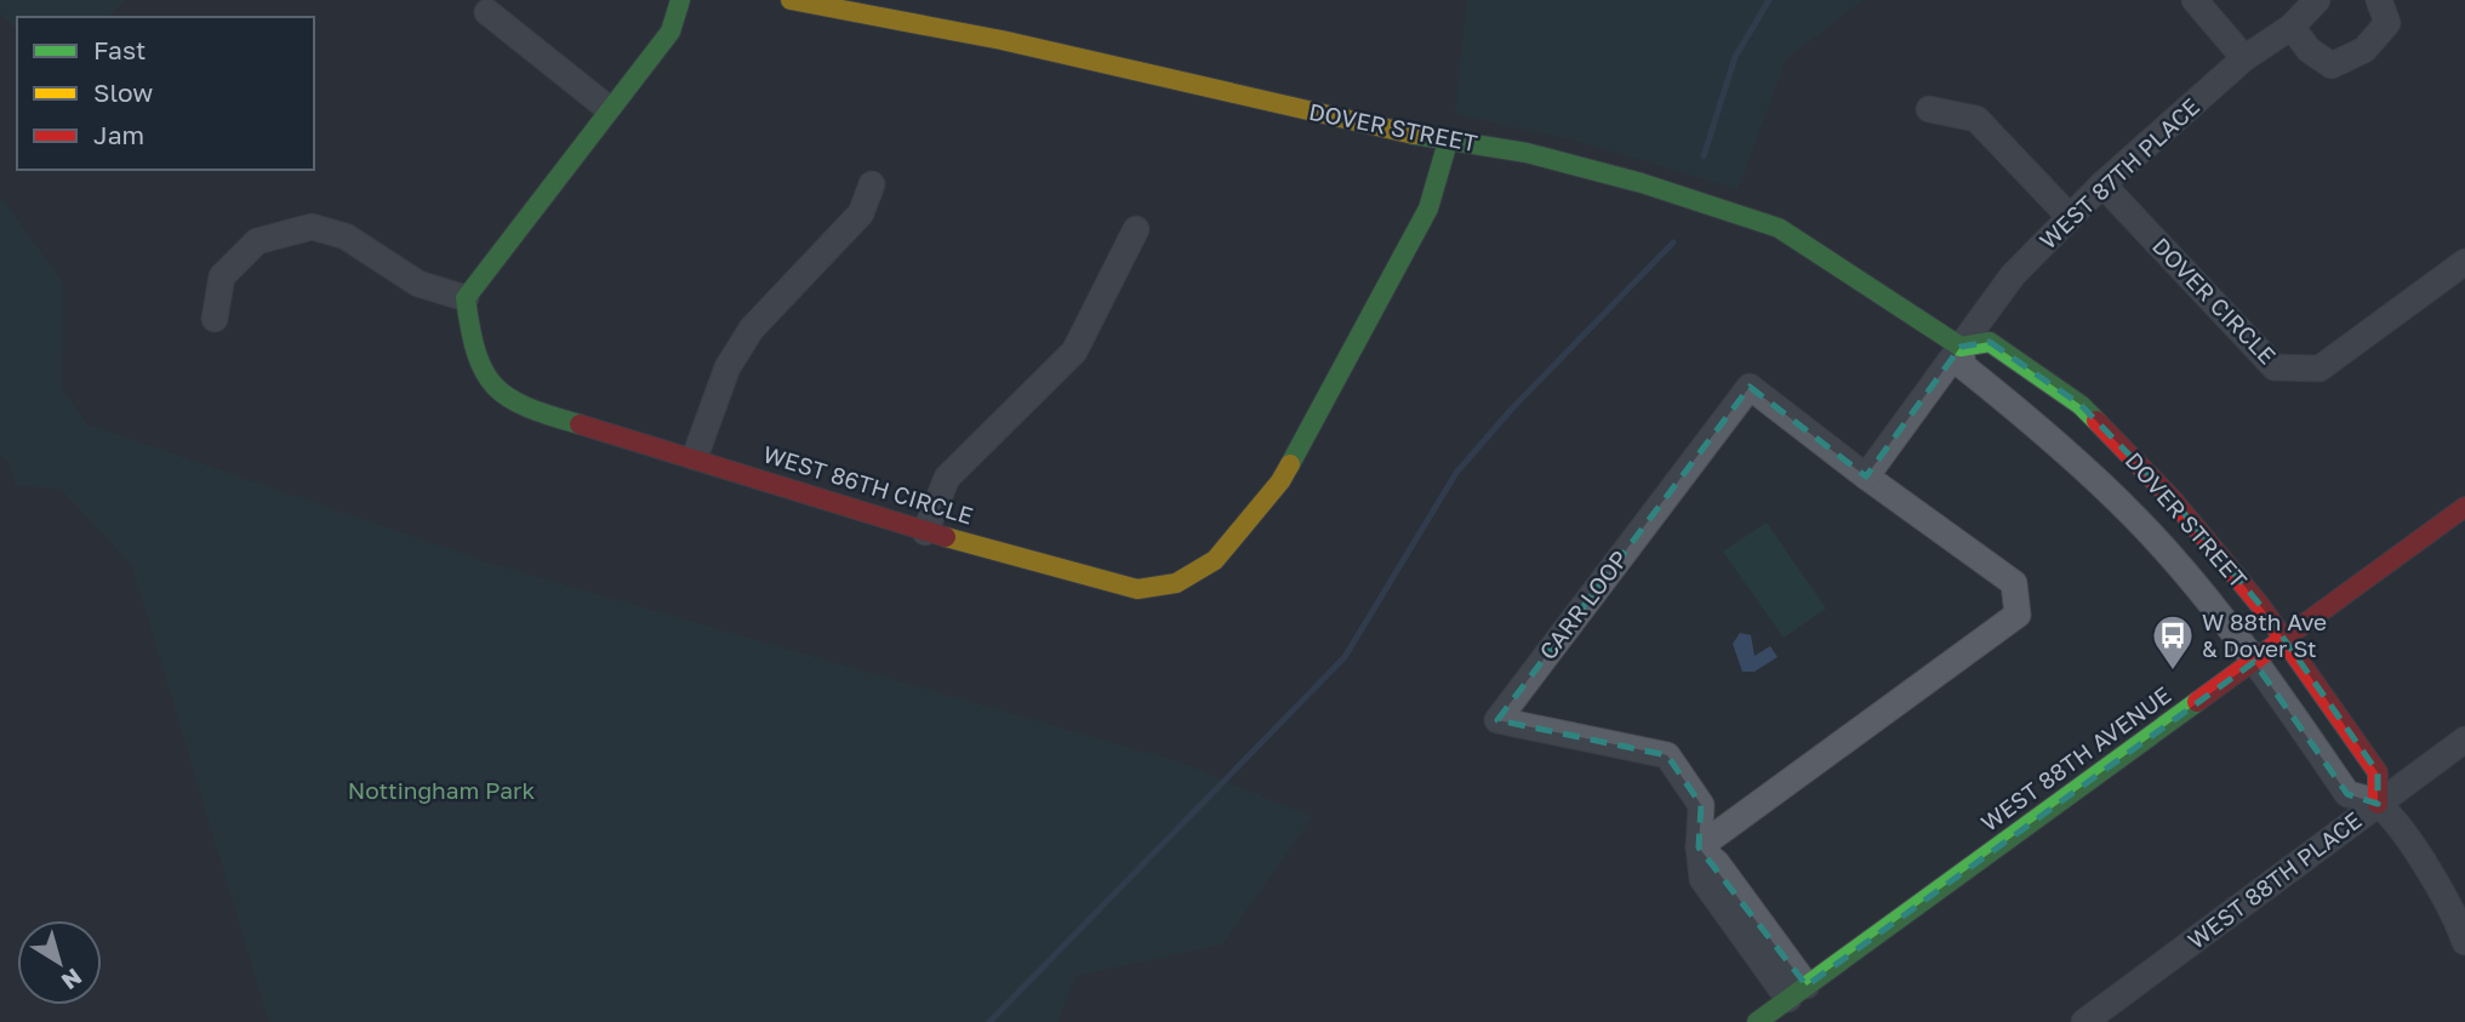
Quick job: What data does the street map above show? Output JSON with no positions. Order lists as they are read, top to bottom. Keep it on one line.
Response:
{"streets":{"street":["DOVER STREET","WEST 87TH PLACE","DOVER CIRCLE","WEST 86TH CIRCLE","CARR LOOP","WEST 88TH AVENUE","WEST 88TH PLACE"]},"crossings":[["DOVER STREET","WEST 87TH PLACE"],["DOVER STREET","WEST 86TH CIRCLE"],["DOVER STREET","WEST 88TH AVENUE"],["DOVER STREET","WEST 88TH PLACE"],["WEST 87TH PLACE","DOVER CIRCLE"],["CARR LOOP","WEST 88TH AVENUE"]],"parks":["Nottingham Park"],"places":{"bus stop":["W 88th Ave & Dover St"]},"legend":["Fast","Slow","Jam"],"north":"bottom right"}
